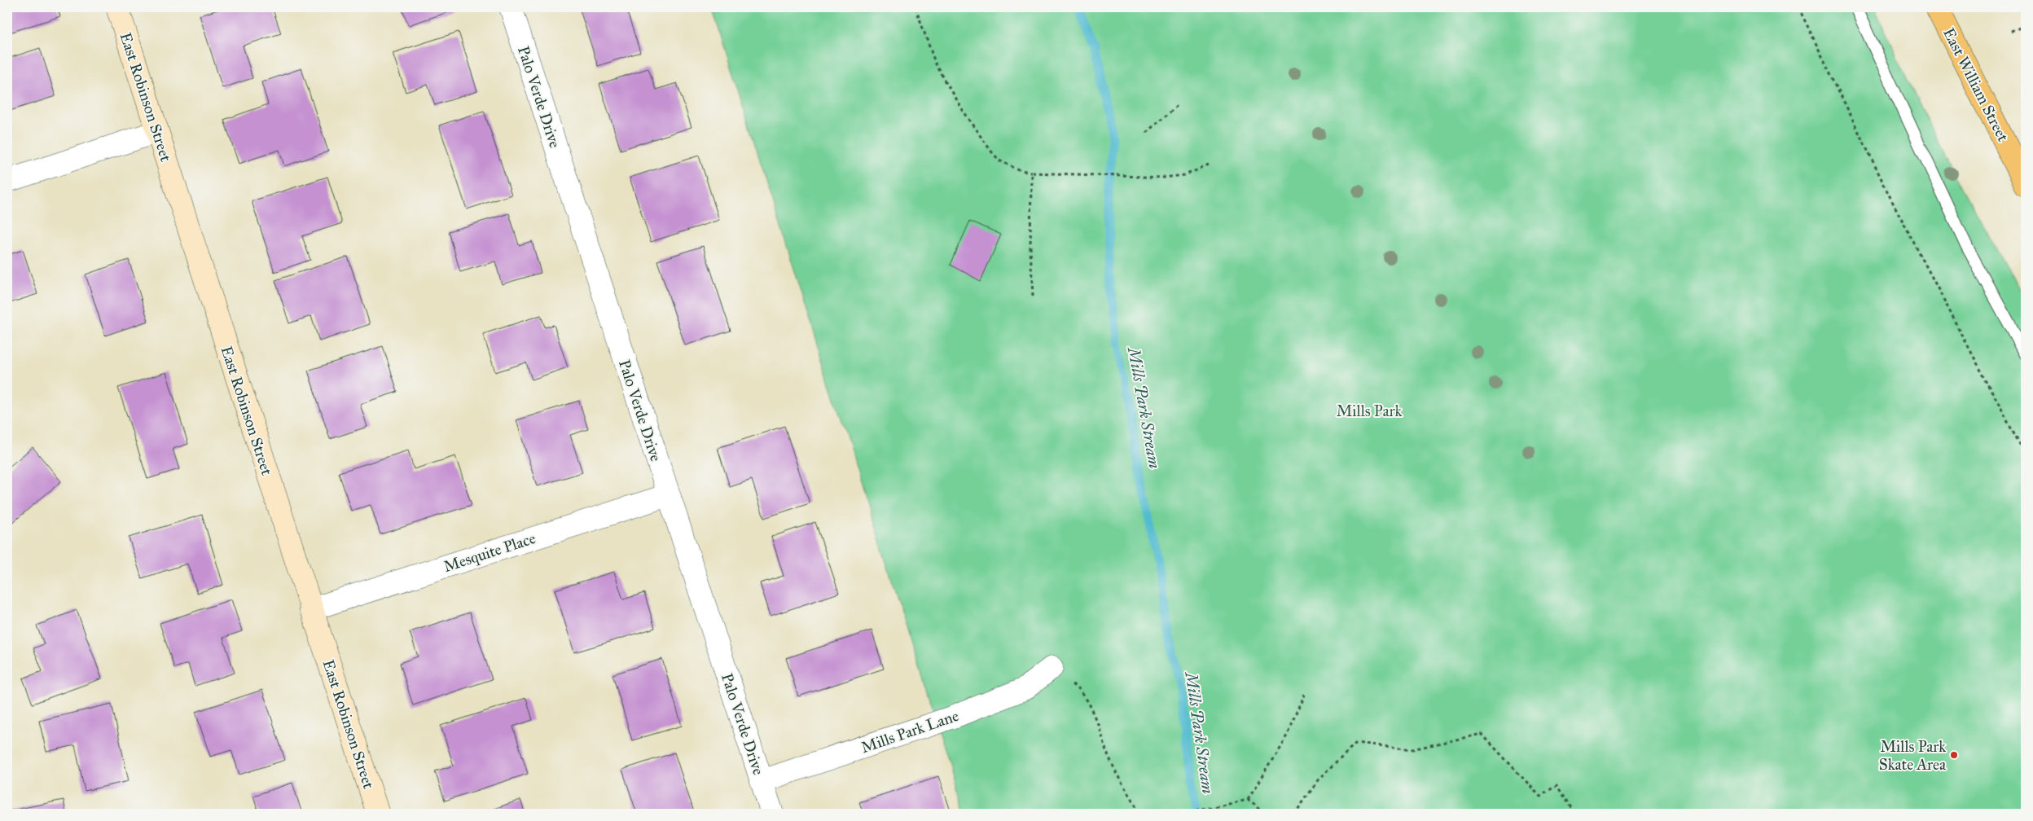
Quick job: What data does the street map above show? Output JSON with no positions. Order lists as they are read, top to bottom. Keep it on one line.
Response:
{"streets":{"main road":["East William Street"],"street":["East Robinson Street","Palo Verde Drive","Mesquite Place","Mills Park Lane"]},"crossings":[["East Robinson Street","Mesquite Place"],["Palo Verde Drive","Mesquite Place"],["Palo Verde Drive","Mills Park Lane"]],"water":["Mills Park Stream"],"parks":["Mills Park"],"places":["Mills Park Skate Area"]}
